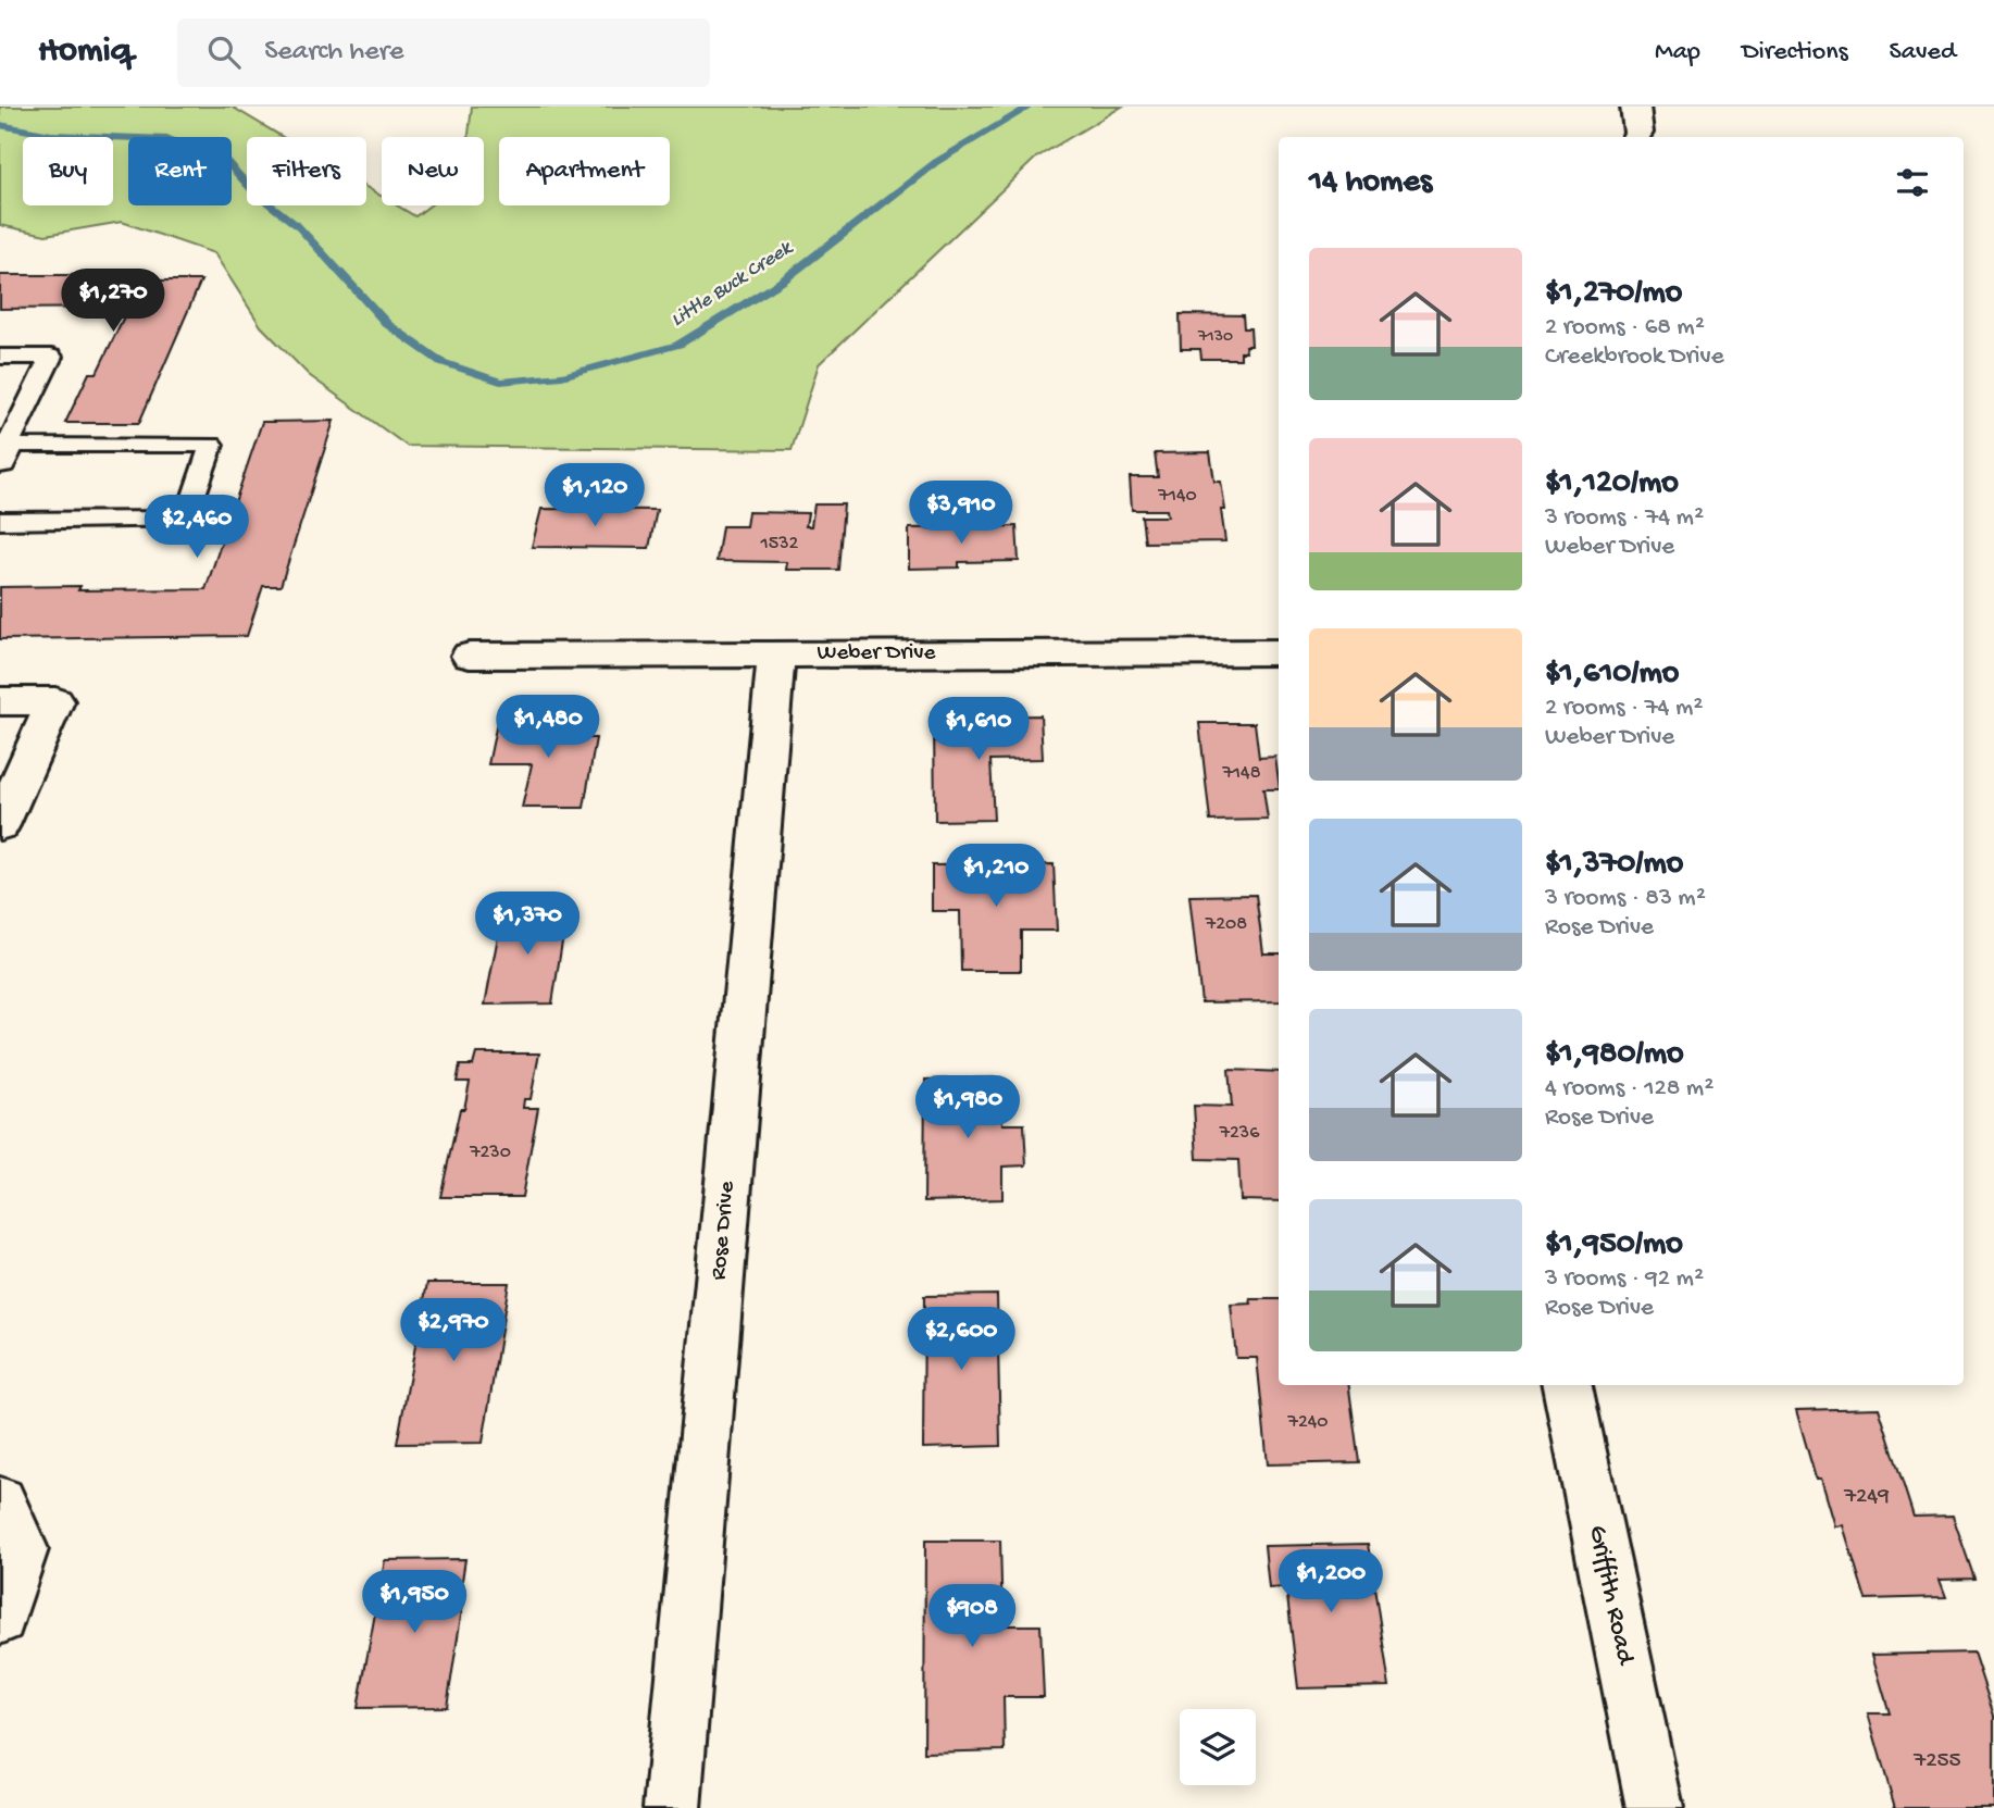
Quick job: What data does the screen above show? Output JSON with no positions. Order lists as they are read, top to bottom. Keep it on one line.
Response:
{"streets":{"street":["Weber Drive","Rose Drive","Griffith Road"]},"crossings":[["Weber Drive","Rose Drive"]],"water":["Little Buck Creek"],"house_numbers":["7130","7140","1532","7148","7208","7236","7230","7240","7249","7255"],"page":{"header":"Homiq","search":"Search here","nav":["Map","Directions","Saved"],"chip":["Buy","Rent","Filters","New","Apartment"],"heading":"14 homes","list":[{"name":"$1,270/mo","note":"2 rooms · 68 m² · Creekbrook Drive"},{"name":"$1,120/mo","note":"3 rooms · 74 m² · Weber Drive"},{"name":"$1,610/mo","note":"2 rooms · 74 m² · Weber Drive"},{"name":"$1,370/mo","note":"3 rooms · 83 m² · Rose Drive"},{"name":"$1,980/mo","note":"4 rooms · 128 m² · Rose Drive"},{"name":"$1,950/mo","note":"3 rooms · 92 m² · Rose Drive"}],"price":["$1,270","$1,120","$3,910","$2,460","$1,480","$1,610","$1,210","$1,370","$1,980","$2,970","$2,600","$1,200","$1,950","$908"]}}
